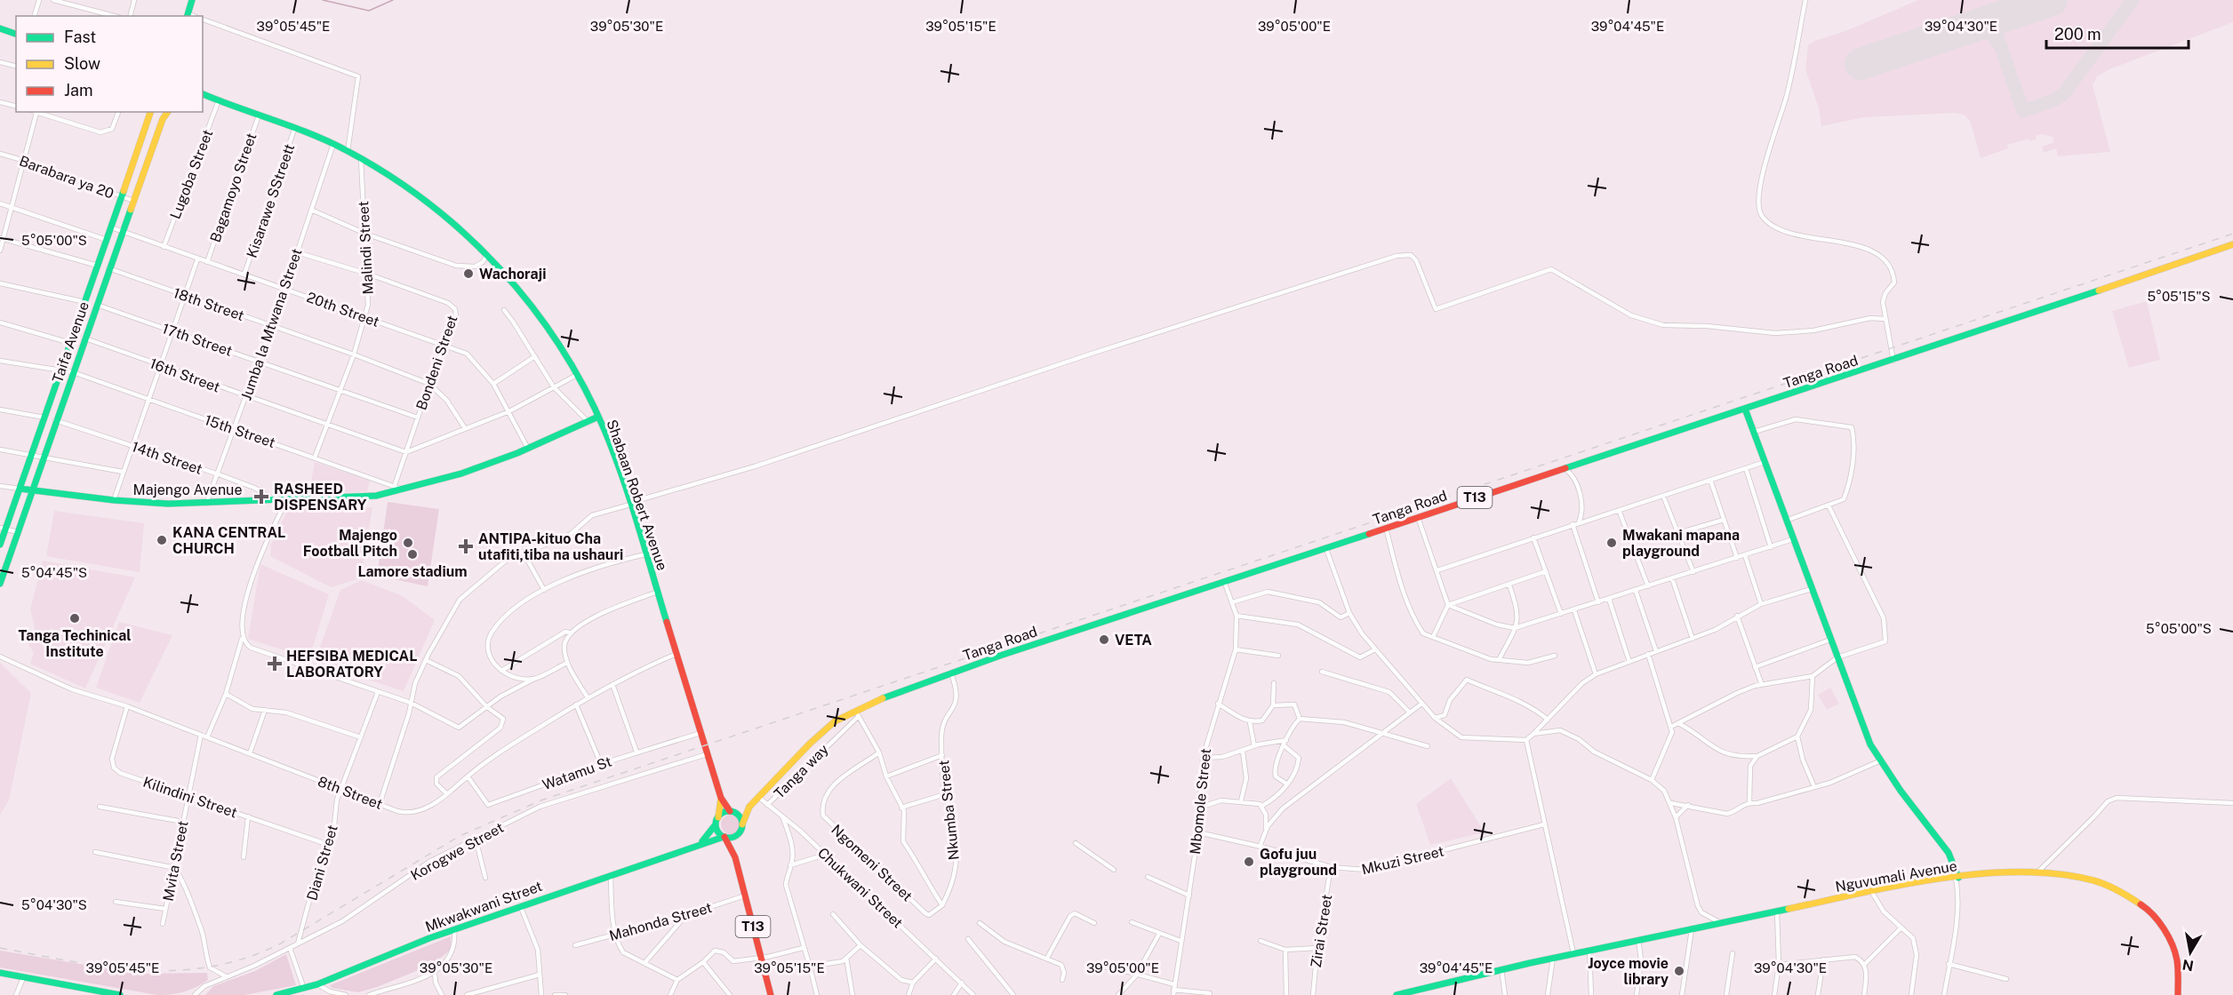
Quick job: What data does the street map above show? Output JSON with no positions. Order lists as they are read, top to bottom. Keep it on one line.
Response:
{"streets":{"main road":["Taifa Avenue","Tanga Road","Majengo Avenue","Shabaan Robert Avenue","T13","Nguvumali Avenue","Mkwakwani Street"],"street":["Lugoba Street","Barabara ya 20","Bagamoyo Street","Kisarawe SStreett","Malindi Street","18th Street","20th Street","Jumba la Mtwana Street","17th Street","Bondeni Street","16th Street","15th Street","14th Street","Tanga way","Watamu St","8th Street","Kilindini Street","Mbomole Street","Nkumba Street","Korogwe Street","Mkuzi Street","Mvita Street","Diani Street","Ngomeni Street","Chukwani Street","Mahonda Street","Zirai Street"]},"crossings":[["Lugoba Street","20th Street"],["Lugoba Street","Shabaan Robert Avenue"],["Barabara ya 20","Taifa Avenue"],["Bagamoyo Street","18th Street"],["Bagamoyo Street","20th Street"],["Bagamoyo Street","17th Street"],["Bagamoyo Street","16th Street"],["Bagamoyo Street","15th Street"],["Bagamoyo Street","14th Street"],["Bagamoyo Street","Majengo Avenue"],["Bagamoyo Street","Shabaan Robert Avenue"],["Kisarawe SStreett","20th Street"],["Kisarawe SStreett","Shabaan Robert Avenue"],["Malindi Street","18th Street"],["Malindi Street","20th Street"],["Malindi Street","17th Street"],["Malindi Street","Bondeni Street"],["Malindi Street","16th Street"],["Malindi Street","15th Street"],["Malindi Street","Shabaan Robert Avenue"],["18th Street","Jumba la Mtwana Street"],["18th Street","Taifa Avenue"],["18th Street","Bondeni Street"],["20th Street","Jumba la Mtwana Street"],["20th Street","Taifa Avenue"],["20th Street","Bondeni Street"],["20th Street","Majengo Avenue"],["Jumba la Mtwana Street","17th Street"],["Jumba la Mtwana Street","Bondeni Street"],["Jumba la Mtwana Street","16th Street"],["Jumba la Mtwana Street","15th Street"],["Jumba la Mtwana Street","14th Street"],["Jumba la Mtwana Street","Majengo Avenue"],["Jumba la Mtwana Street","Shabaan Robert Avenue"],["17th Street","Taifa Avenue"],["17th Street","Bondeni Street"],["Taifa Avenue","16th Street"],["Taifa Avenue","15th Street"],["Taifa Avenue","14th Street"],["Taifa Avenue","Majengo Avenue"],["Bondeni Street","16th Street"],["Bondeni Street","15th Street"],["Tanga Road","T13"],["Tanga Road","Mbomole Street"],["Tanga Road","Nkumba Street"],["Tanga Road","Chukwani Street"],["15th Street","Majengo Avenue"],["14th Street","Majengo Avenue"],["Majengo Avenue","Shabaan Robert Avenue"],["Shabaan Robert Avenue","Watamu St"],["Shabaan Robert Avenue","8th Street"],["Shabaan Robert Avenue","Korogwe Street"],["T13","Mkwakwani Street"],["T13","Mahonda Street"],["Tanga way","Chukwani Street"],["Watamu St","8th Street"],["8th Street","Kilindini Street"],["8th Street","Mvita Street"],["8th Street","Diani Street"],["Kilindini Street","Mvita Street"],["Kilindini Street","Diani Street"],["Mbomole Street","Mkuzi Street"],["Nkumba Street","Ngomeni Street"],["Korogwe Street","Diani Street"],["Mkuzi Street","Zirai Street"]],"places":{"other":["Wachoraji","KANA CENTRAL CHURCH","Majengo Football Pitch","Mwakani mapana playground","Lamore stadium","Tanga Techinical Institute","VETA","Gofu juu playground","Joyce movie library"],"health":["RASHEED DISPENSARY","ANTIPA-kituo Cha utafiti,tiba na ushauri","HEFSIBA MEDICAL LABORATORY"]},"legend":["Fast","Slow","Jam"],"scale_bar":"200 m","north":"bottom","coordinates":["39°05'45\"E","39°05'30\"E","39°05'15\"E","39°05'00\"E","39°04'45\"E","39°04'30\"E","5°05'00\"S","5°05'15\"S","5°04'45\"S","5°04'30\"S"]}
